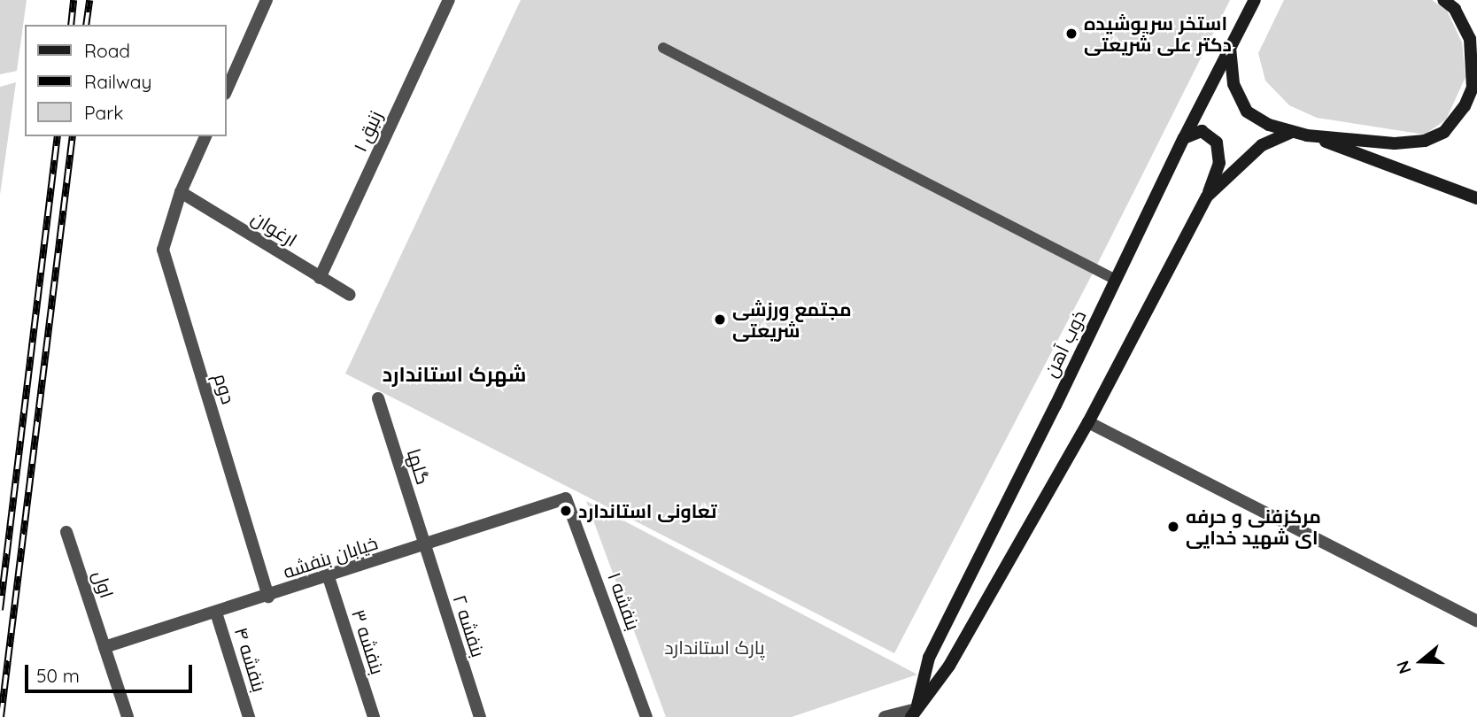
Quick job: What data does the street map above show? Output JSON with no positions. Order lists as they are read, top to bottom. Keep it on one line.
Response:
{"streets":{"main road":["ذوب آهن"],"street":["زنبق ۱","ارغوان","دوم","گلها","خیابان بنفشه","اول","بنفشه ۱","بنفشه ۲","بنفشه ۳","بنفشه ۴"]},"crossings":[["زنبق ۱","ارغوان"],["ارغوان","دوم"],["دوم","خیابان بنفشه"],["گلها","خیابان بنفشه"],["گلها","بنفشه ۲"],["خیابان بنفشه","اول"],["خیابان بنفشه","بنفشه ۱"],["خیابان بنفشه","بنفشه ۲"],["خیابان بنفشه","بنفشه ۳"],["خیابان بنفشه","بنفشه ۴"]],"districts":["شهرک استاندارد"],"parks":["پارک استاندارد"],"places":["استخر سرپوشیده دکتر علی شریعتی","مجتمع ورزشی شریعتی","تعاونی استاندارد","مرکزفنی و حرفه ای شهید خدایی"],"legend":["Road","Railway","Park"],"scale_bar":"50 m","north":"left"}
